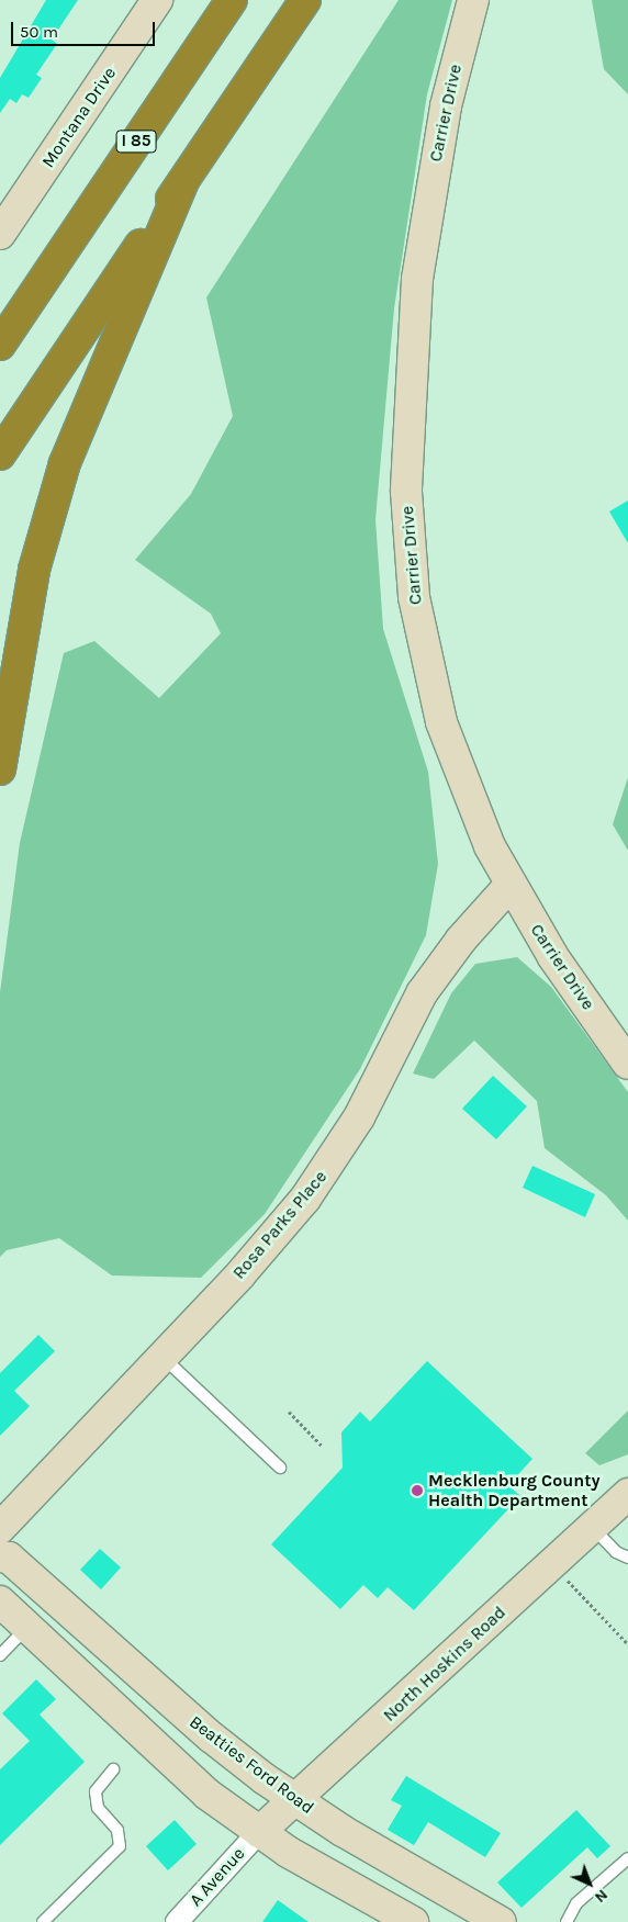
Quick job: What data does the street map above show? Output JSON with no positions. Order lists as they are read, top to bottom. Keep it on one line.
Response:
{"streets":{"highway":["I 85"],"street":["Carrier Drive","Montana Drive","Rosa Parks Place","North Hoskins Road","Beatties Ford Road","A Avenue"]},"crossings":[["Carrier Drive","Rosa Parks Place"],["North Hoskins Road","Beatties Ford Road"],["North Hoskins Road","A Avenue"]],"places":["Mecklenburg County Health Department"],"scale_bar":"50 m","north":"bottom right"}
